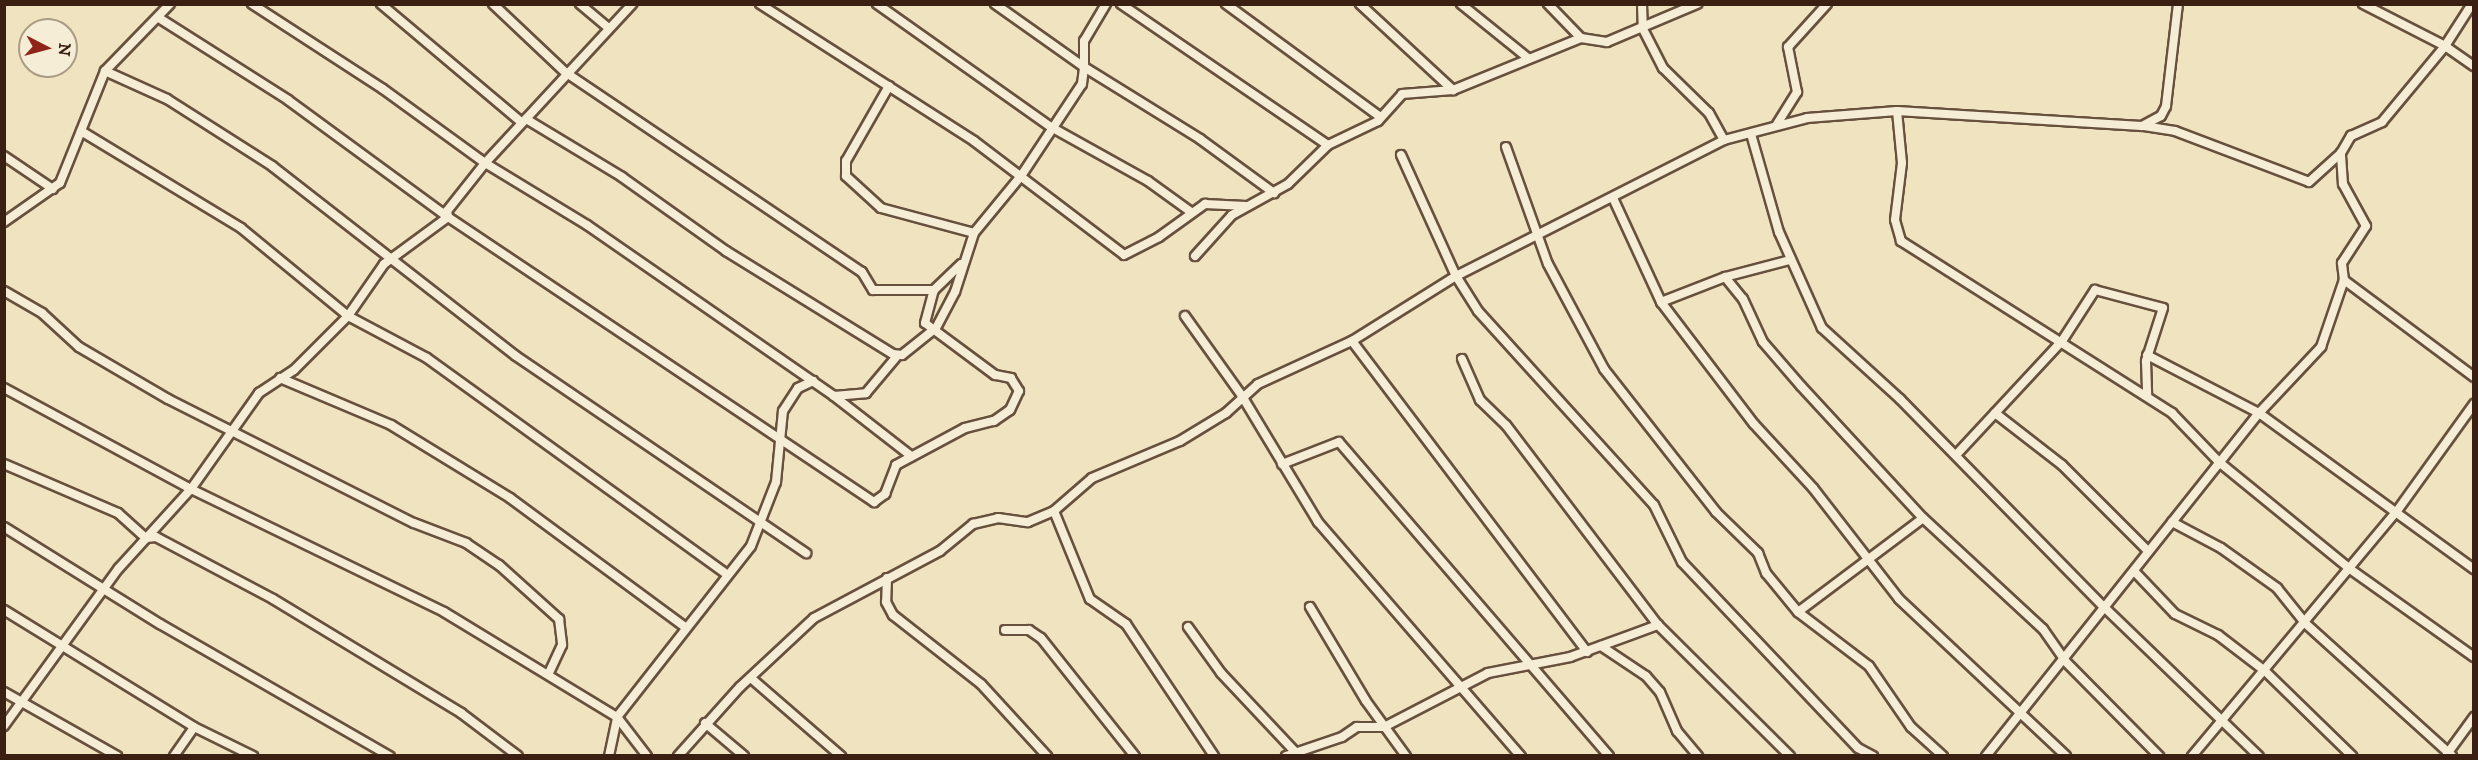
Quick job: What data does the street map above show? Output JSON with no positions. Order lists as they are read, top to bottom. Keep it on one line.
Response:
{"north":"right"}
